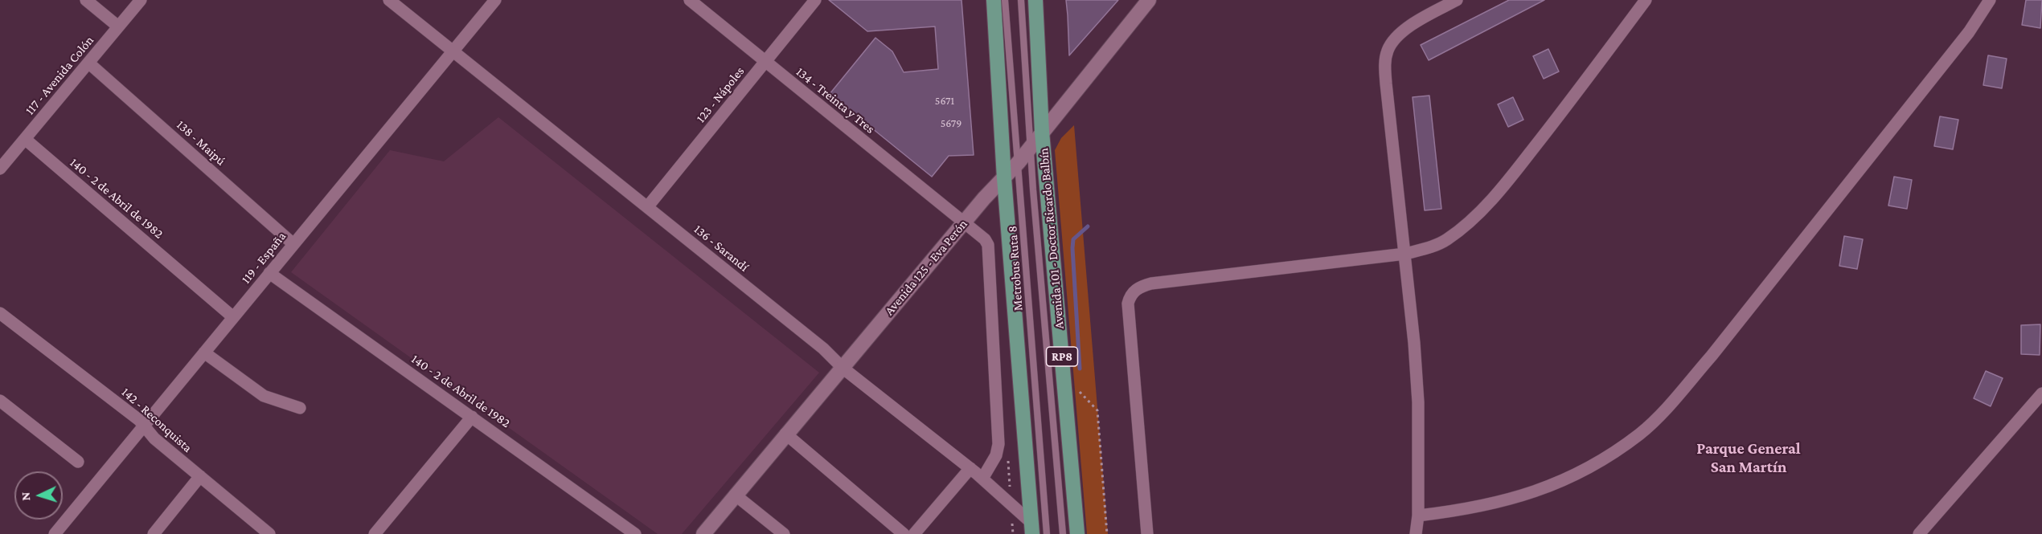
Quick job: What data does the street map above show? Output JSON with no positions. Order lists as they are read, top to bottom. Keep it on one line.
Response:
{"streets":{"main road":["Avenida 101 - Doctor Ricardo Balbín","RP8"],"street":["117 - Avenida Colón","123 - Nápoles","134 - Treinta y Tres","138 - Maipú","140 - 2 de Abril de 1982","136 - Sarandí","119 - España","Avenida 125 - Eva Perón","142 - Reconquista"],"lane":["Metrobus Ruta 8"]},"crossings":[["117 - Avenida Colón","138 - Maipú"],["117 - Avenida Colón","140 - 2 de Abril de 1982"],["123 - Nápoles","134 - Treinta y Tres"],["123 - Nápoles","136 - Sarandí"],["134 - Treinta y Tres","136 - Sarandí"],["134 - Treinta y Tres","Avenida 125 - Eva Perón"],["138 - Maipú","119 - España"],["140 - 2 de Abril de 1982","119 - España"],["Avenida 101 - Doctor Ricardo Balbín","Avenida 125 - Eva Perón"],["136 - Sarandí","119 - España"],["136 - Sarandí","Avenida 125 - Eva Perón"],["119 - España","142 - Reconquista"],["Avenida 125 - Eva Perón","Metrobus Ruta 8"]],"districts":["Parque General San Martín"],"house_numbers":["5671","5679"],"north":"left"}
